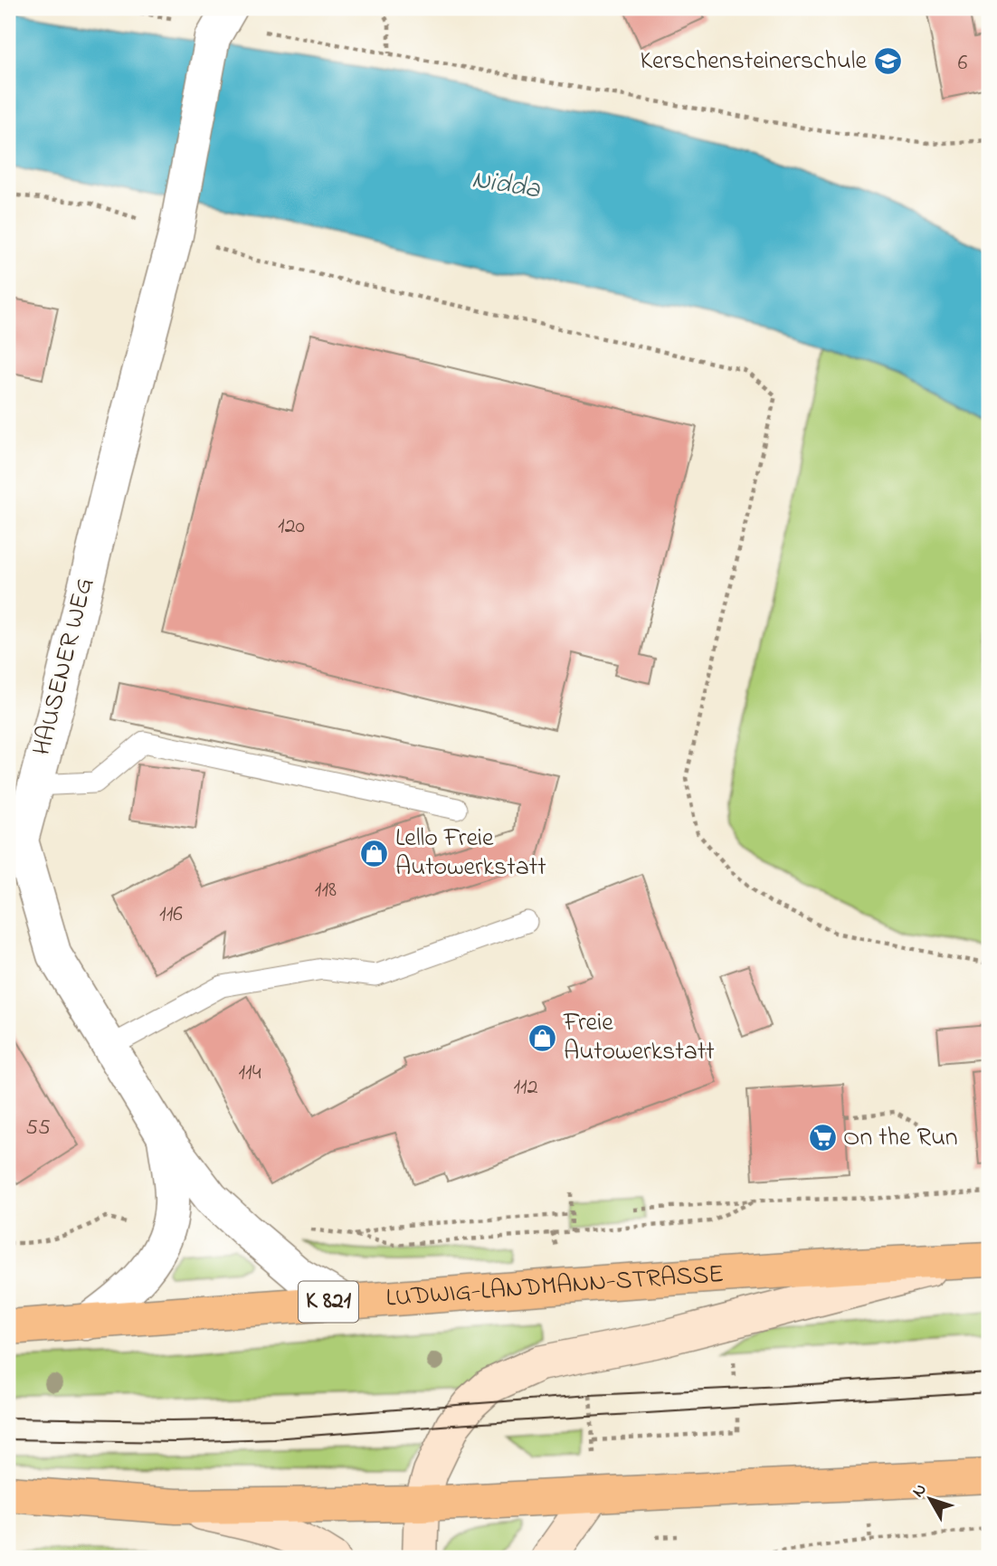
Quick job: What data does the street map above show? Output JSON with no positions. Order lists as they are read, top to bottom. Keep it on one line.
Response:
{"streets":{"main road":["LUDWIG-LANDMANN-STRASSE","K 821"],"street":["HAUSENER WEG"]},"crossings":[["HAUSENER WEG","LUDWIG-LANDMANN-STRASSE"]],"water":["Nidda"],"places":{"school or university":["Kerschensteinerschule"],"shop":["Lello Freie Autowerkstatt","Freie Autowerkstatt"],"supermarket":["On the Run"]},"house_numbers":["6","120","118","116","114","112","55"],"north":"top left"}
